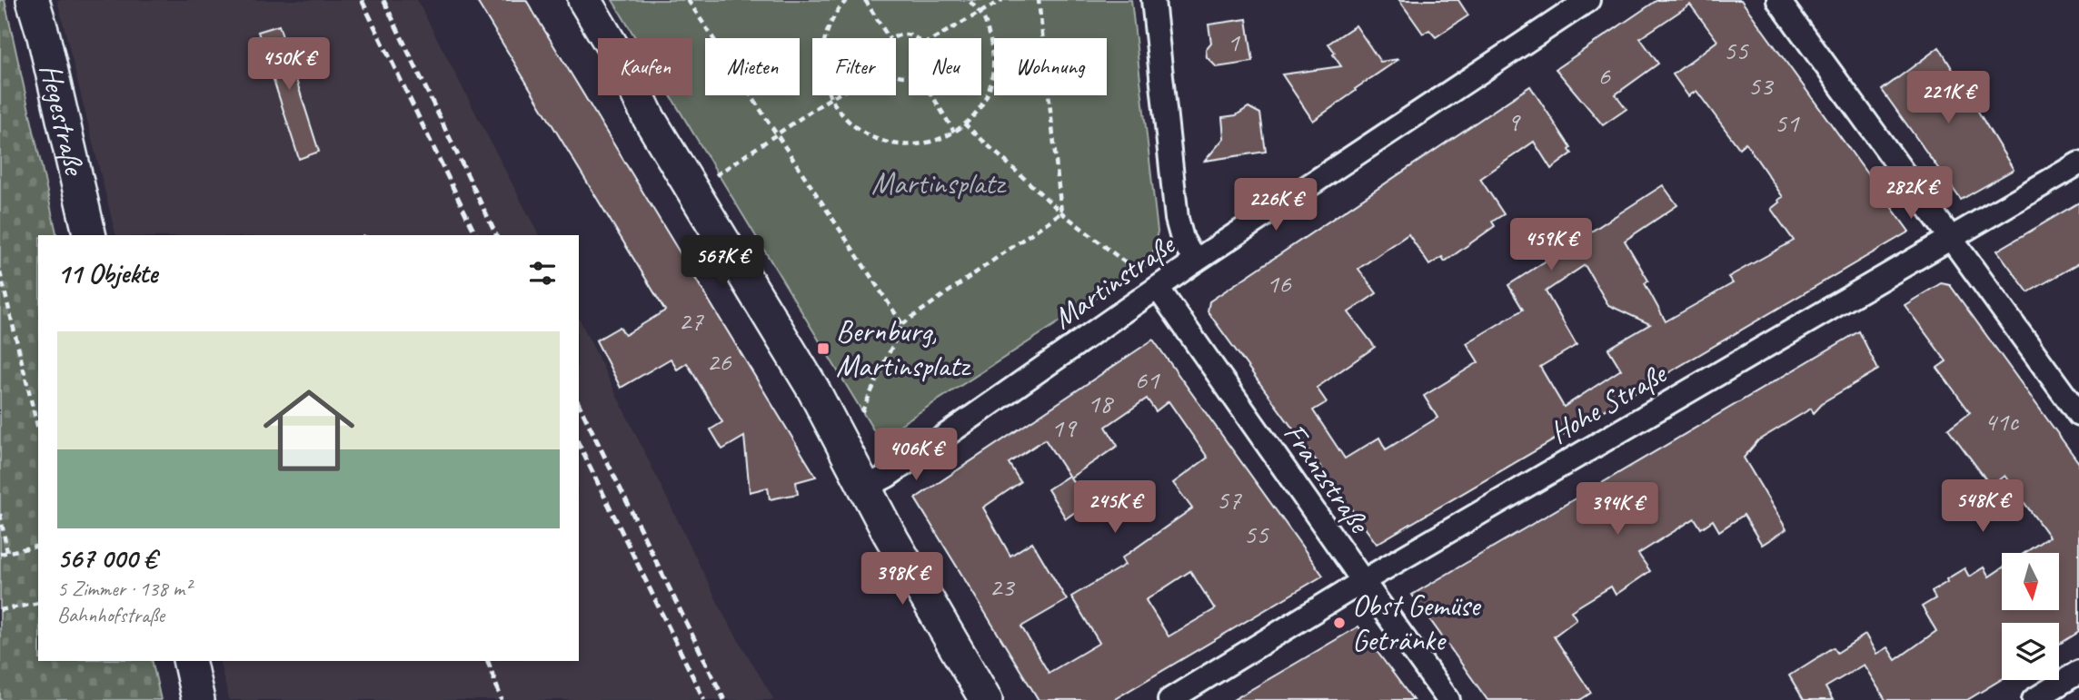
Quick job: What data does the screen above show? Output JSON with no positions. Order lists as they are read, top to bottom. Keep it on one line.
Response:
{"streets":{"main road":["Hegestraße"],"street":["Martinstraße","Hohe Straße","Franzstraße"]},"crossings":[["Martinstraße","Franzstraße"],["Hohe Straße","Franzstraße"]],"parks":["Martinsplatz"],"places":{"transit":["Bernburg, Martinsplatz"],"other":["Obst Gemüse Getränke"]},"house_numbers":["1","55","6","53","9","51","16","27","26","61","18","41c","19","57","55","23"],"north":"bottom","page":{"price":["450K €","221K €","282K €","226K €","459K €","567K €","406K €","548K €","245K €","394K €","398K €"],"chip":["Kaufen","Mieten","Filter","Neu","Wohnung"],"heading":"11 Objekte","list":[{"name":"567 000 €","note":"5 Zimmer · 138 m² · Bahnhofstraße"}]}}
